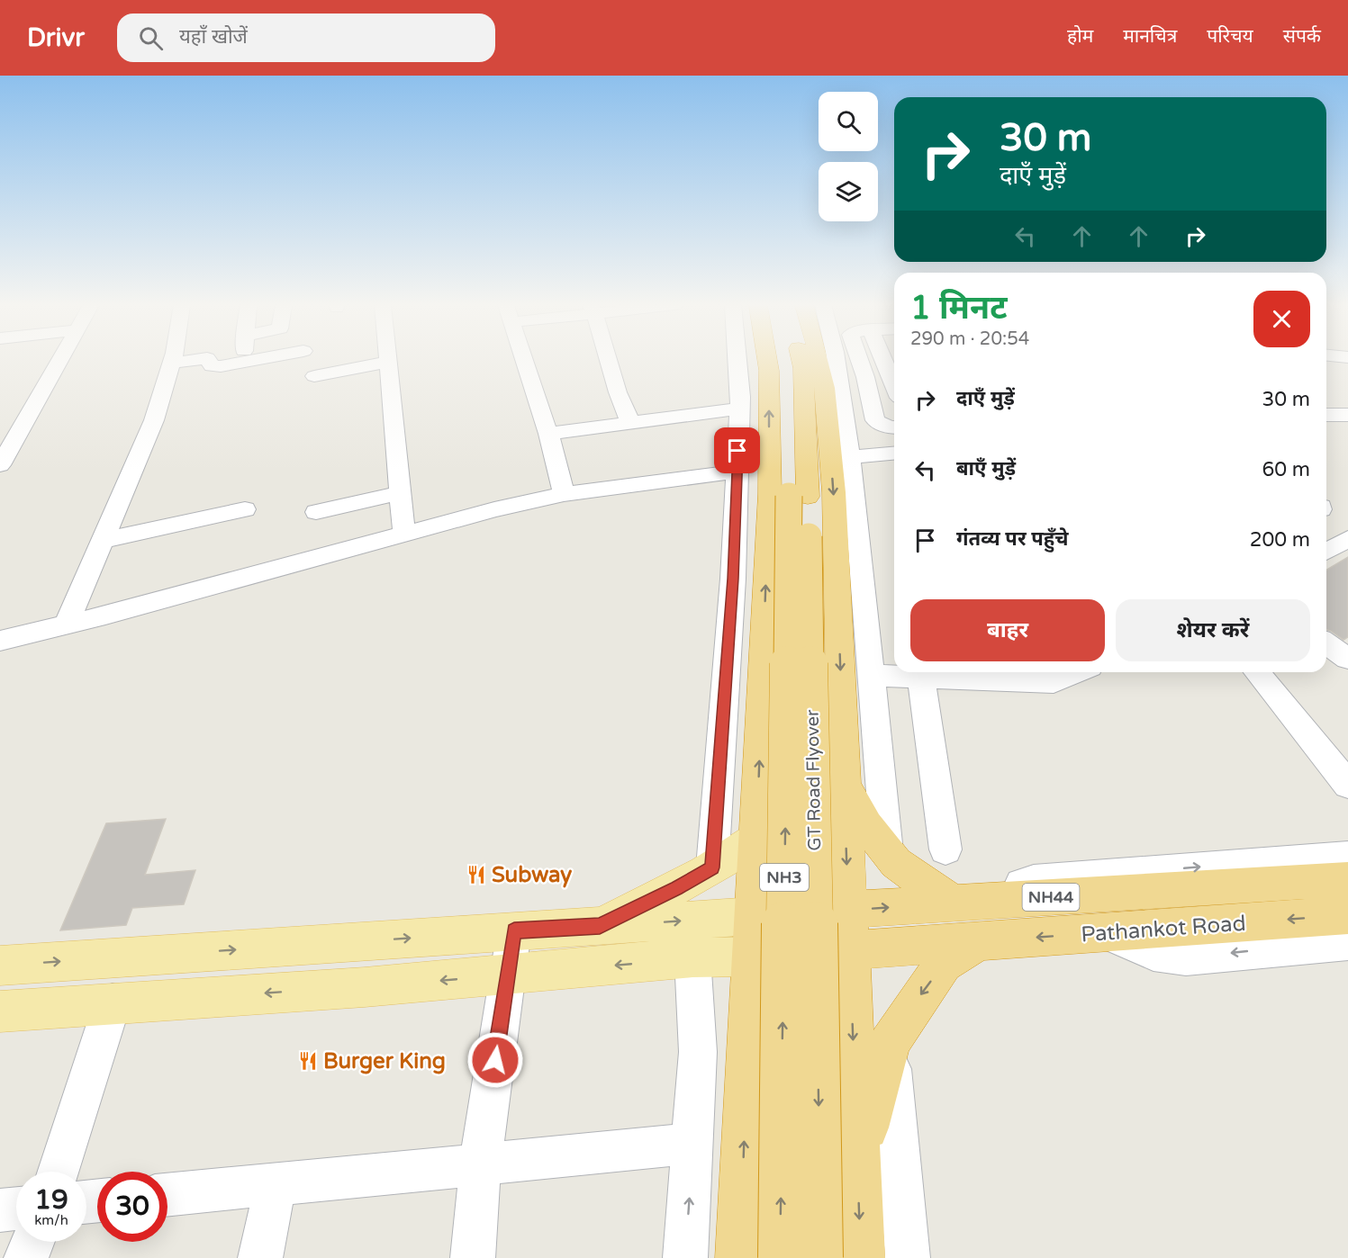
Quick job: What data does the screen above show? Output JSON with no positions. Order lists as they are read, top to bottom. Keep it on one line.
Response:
{"streets":{"highway":["GT Road Flyover","NH3","NH44","Pathankot Road"]},"crossings":[["NH44","Pathankot Road"]],"places":{"restaurant":["Subway","Burger King"]},"page":{"header":"Drivr","search":"यहाँ खोजें","nav":["होम","मानचित्र","परिचय","संपर्क"],"turn":["30 m","दाएँ मुड़ें"],"heading":["1 मिनट","290 m · 20:54"],"list":[{"name":"दाएँ मुड़ें","value":"30 m"},{"name":"बाएँ मुड़ें","value":"60 m"},{"name":"गंतव्य पर पहुँचे","value":"200 m"}],"buttons":["बाहर","शेयर करें"],"speed":"19 km/h","limit":"30"}}
